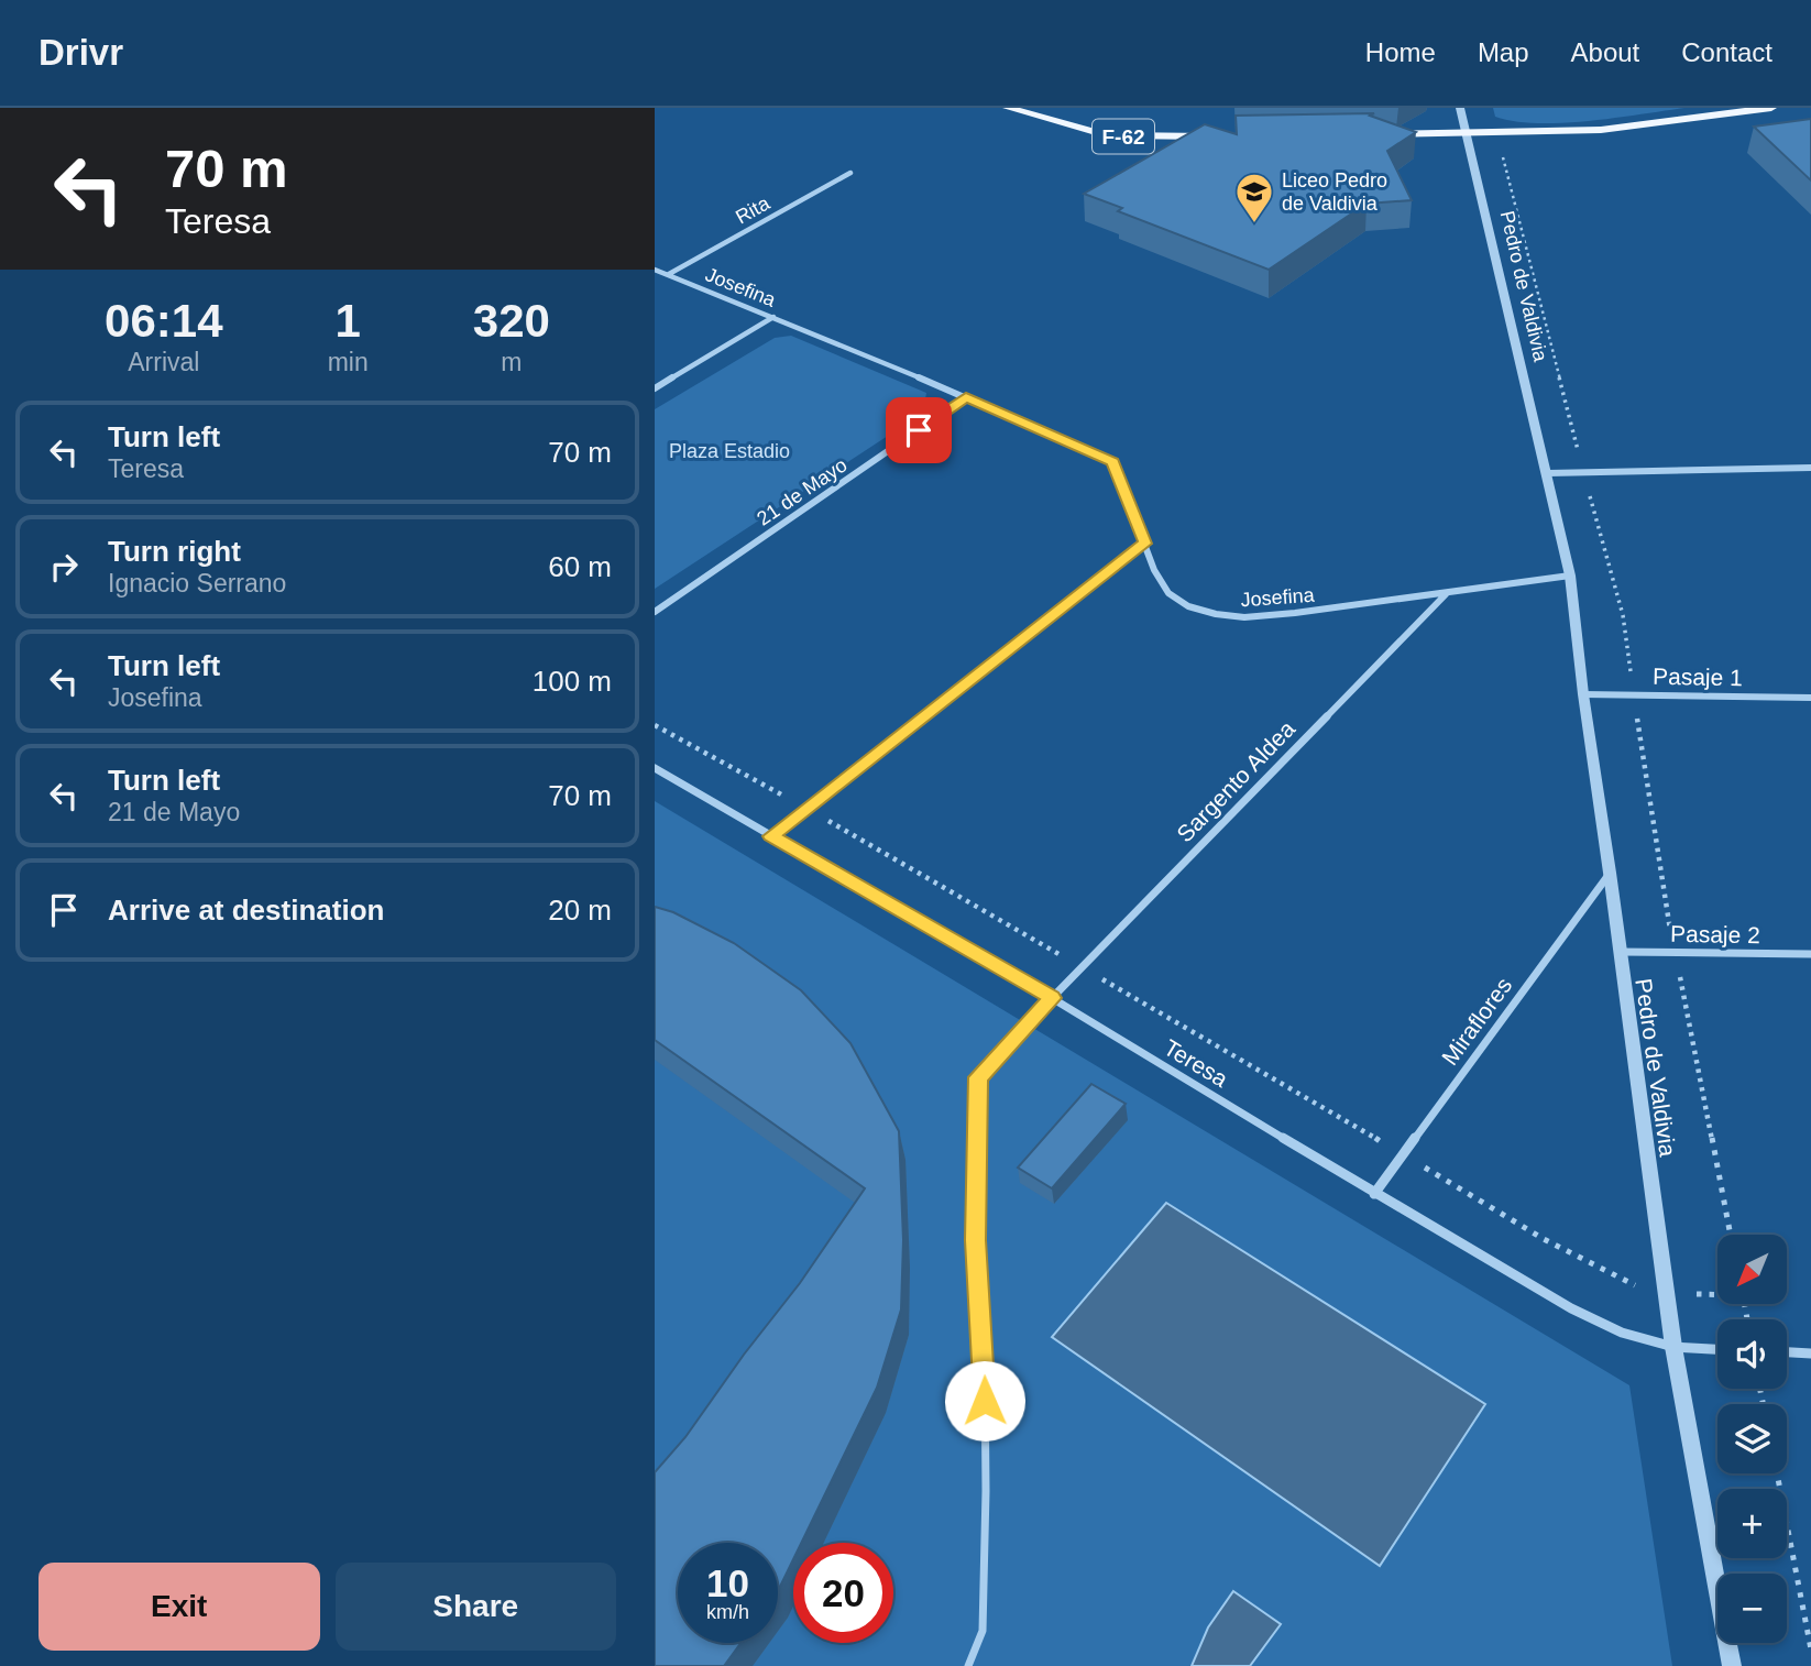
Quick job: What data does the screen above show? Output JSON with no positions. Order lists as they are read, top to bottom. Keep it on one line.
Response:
{"streets":{"main road":["F-62"],"street":["Rita","Pedro de Valdivia","Josefina","21 de Mayo","Pasaje 1","Sargento Aldea","Pasaje 2","Miraflores","Teresa"]},"crossings":[["Rita","Josefina"],["Pedro de Valdivia","Josefina"],["Pedro de Valdivia","Pasaje 1"],["Pedro de Valdivia","Pasaje 2"],["Pedro de Valdivia","Miraflores"],["Pedro de Valdivia","Teresa"],["Josefina","21 de Mayo"],["Josefina","Sargento Aldea"],["Sargento Aldea","Teresa"],["Miraflores","Teresa"]],"parks":["Plaza Estadio"],"places":{"school or university":["Liceo Pedro de Valdivia"]},"north":"bottom left","page":{"header":"Drivr","nav":["Home","Map","About","Contact"],"turn":["70 m","Teresa"],"eta":["06:14","Arrival","1","min","320","m"],"list":[{"name":"Turn left","note":"Teresa","value":"70 m"},{"name":"Turn right","note":"Ignacio Serrano","value":"60 m"},{"name":"Turn left","note":"Josefina","value":"100 m"},{"name":"Turn left","note":"21 de Mayo","value":"70 m"},{"name":"Arrive at destination","value":"20 m"}],"map_buttons":["+","−"],"speed":"10 km/h","limit":"20","buttons":["Exit","Share"]}}
